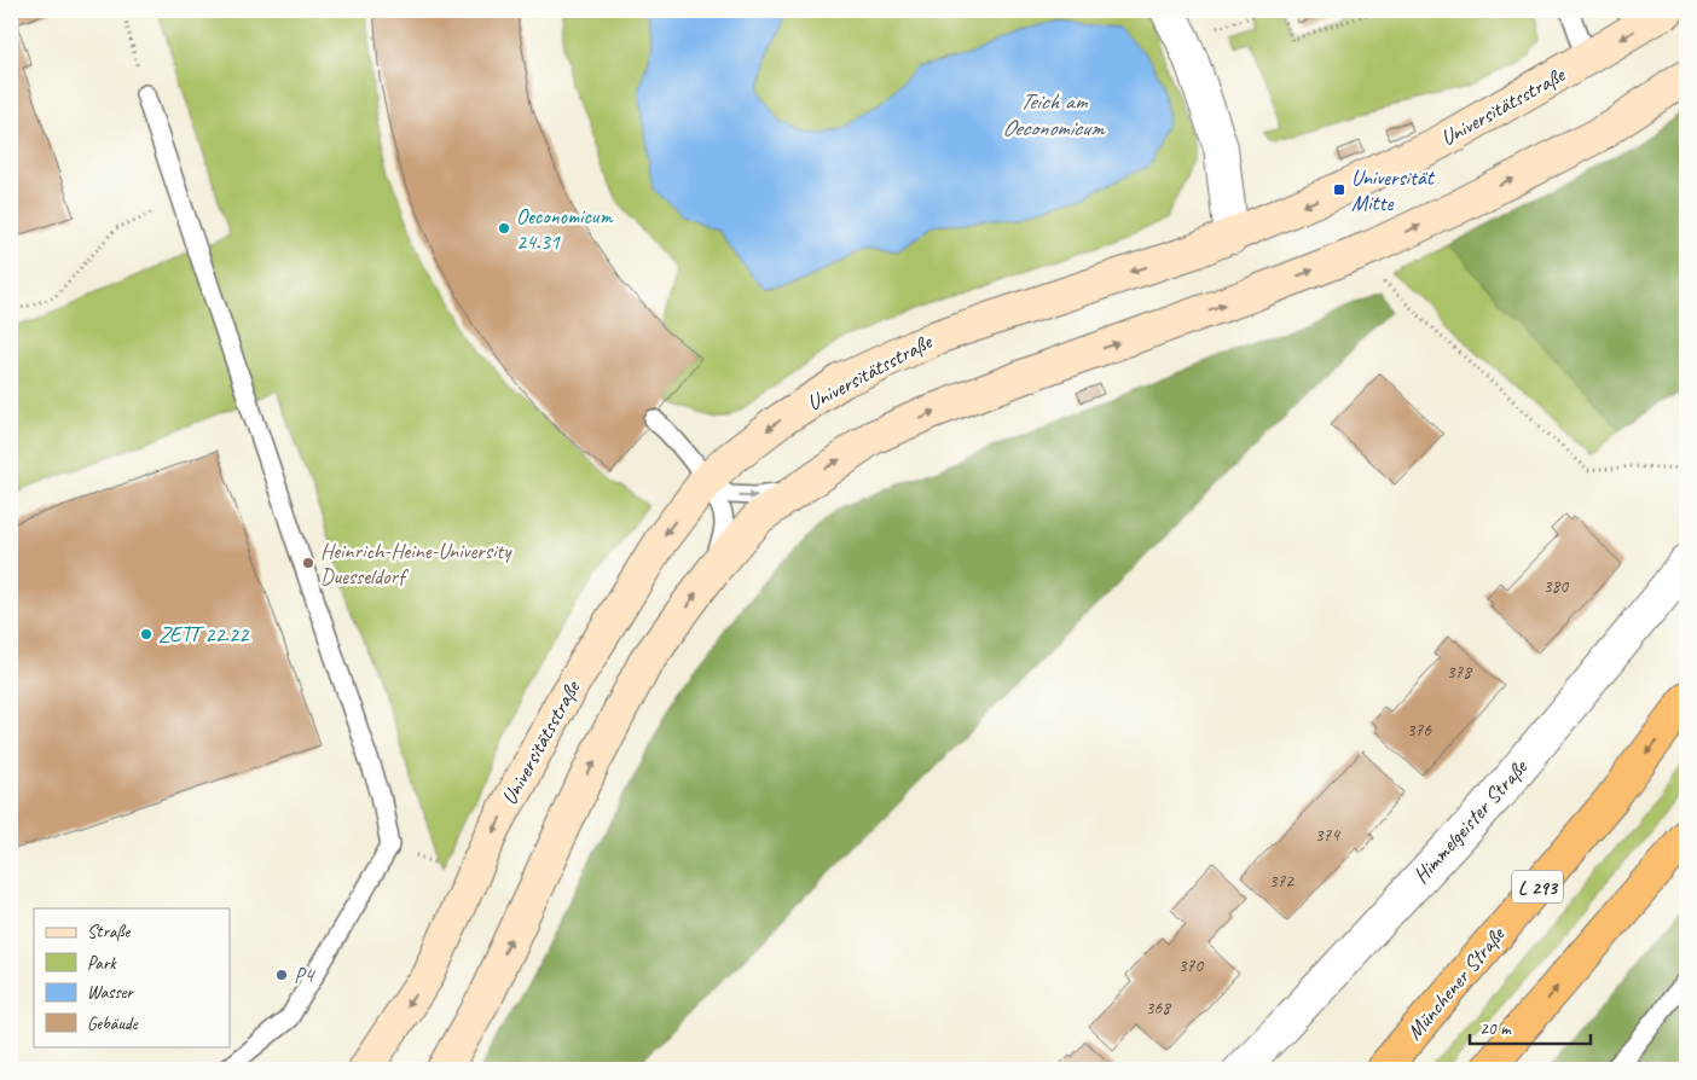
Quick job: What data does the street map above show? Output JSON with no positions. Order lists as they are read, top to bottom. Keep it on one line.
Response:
{"streets":{"highway":["L 293","Münchener Straße"],"street":["Universitätsstraße","Himmelgeister Straße"]},"water":["Teich am Oeconomicum"],"places":{"transit":["Universität Mitte"],"other":["Oeconomicum 24.31","Heinrich-Heine-University Duesseldorf","ZETT 22.22","P4"]},"house_numbers":["380","378","376","374","372","370","368"],"legend":["Straße","Park","Wasser","Gebäude"],"scale_bar":"20 m"}
